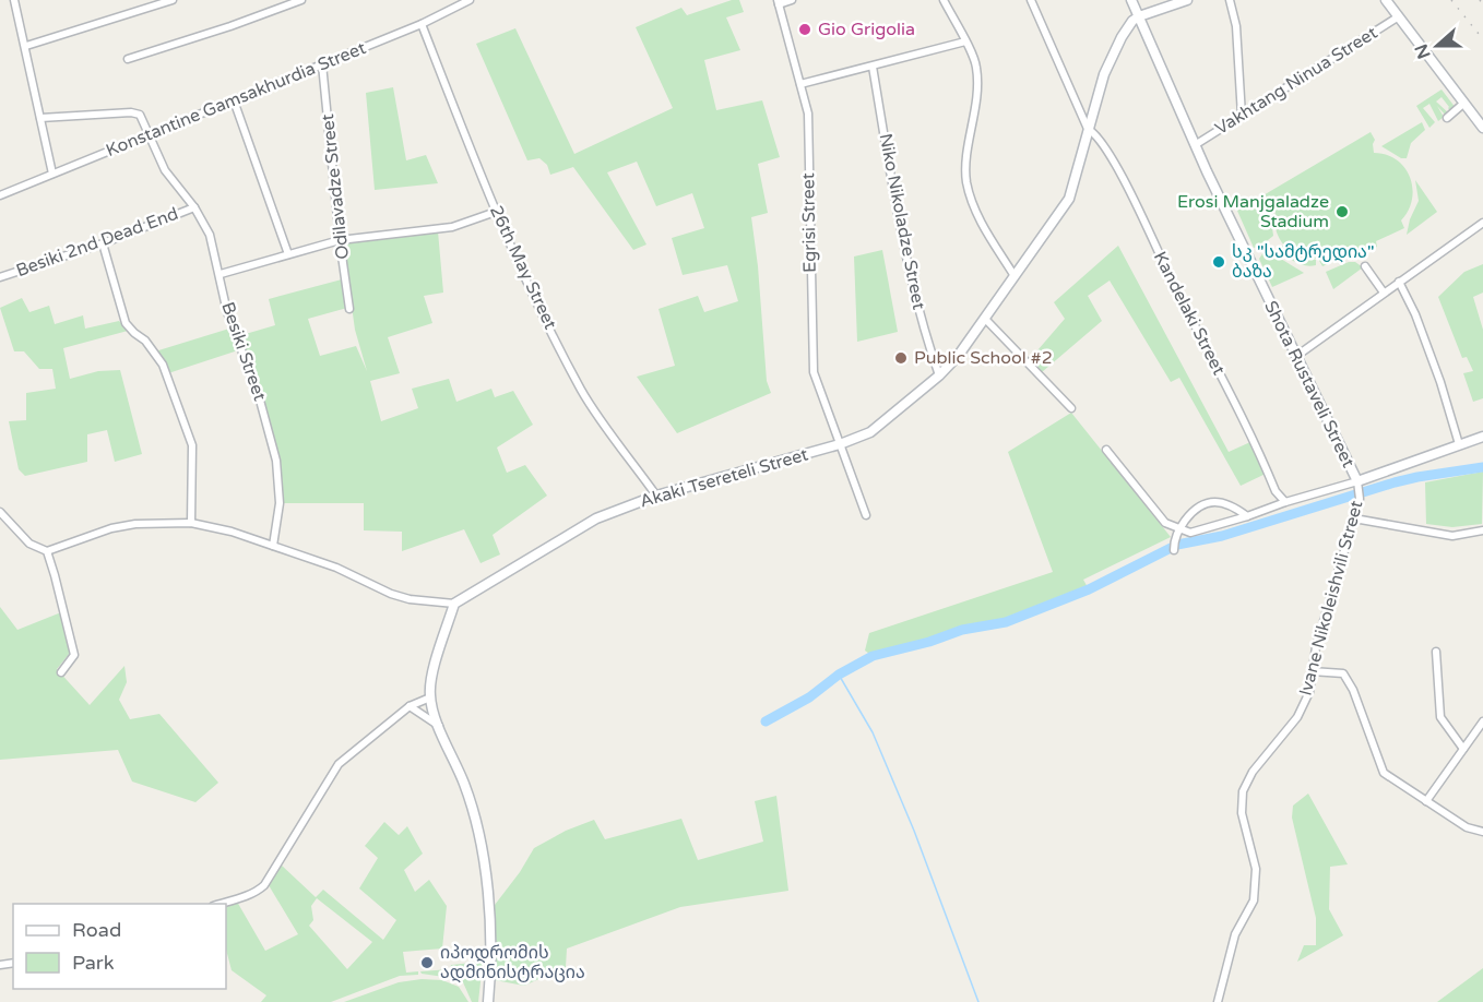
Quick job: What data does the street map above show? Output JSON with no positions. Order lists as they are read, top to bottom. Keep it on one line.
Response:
{"streets":{"street":["Vakhtang Ninua Street","Konstantine Gamsakhurdia Street","Odilavadze Street","Niko Nikoladze Street","Egrisi Street","Besiki 2nd Dead End","26th May Street","Kandelaki Street","Besiki Street","Shota Rustaveli Street","Akaki Tsereteli Street","Ivane Nikoleishvili Street"]},"crossings":[["Vakhtang Ninua Street","Shota Rustaveli Street"],["Konstantine Gamsakhurdia Street","Odilavadze Street"],["Konstantine Gamsakhurdia Street","26th May Street"],["Konstantine Gamsakhurdia Street","Besiki Street"],["Niko Nikoladze Street","Akaki Tsereteli Street"],["Egrisi Street","Akaki Tsereteli Street"],["Besiki 2nd Dead End","Besiki Street"],["26th May Street","Akaki Tsereteli Street"],["Kandelaki Street","Akaki Tsereteli Street"],["Shota Rustaveli Street","Akaki Tsereteli Street"],["Shota Rustaveli Street","Ivane Nikoleishvili Street"]],"places":["Gio Grigolia","Erosi Manjgaladze Stadium","სკ \"სამტრედია\" ბაზა","Public School #2","იპოდრომის ადმინისტრაცია"],"legend":["Road","Park"],"north":"left"}
